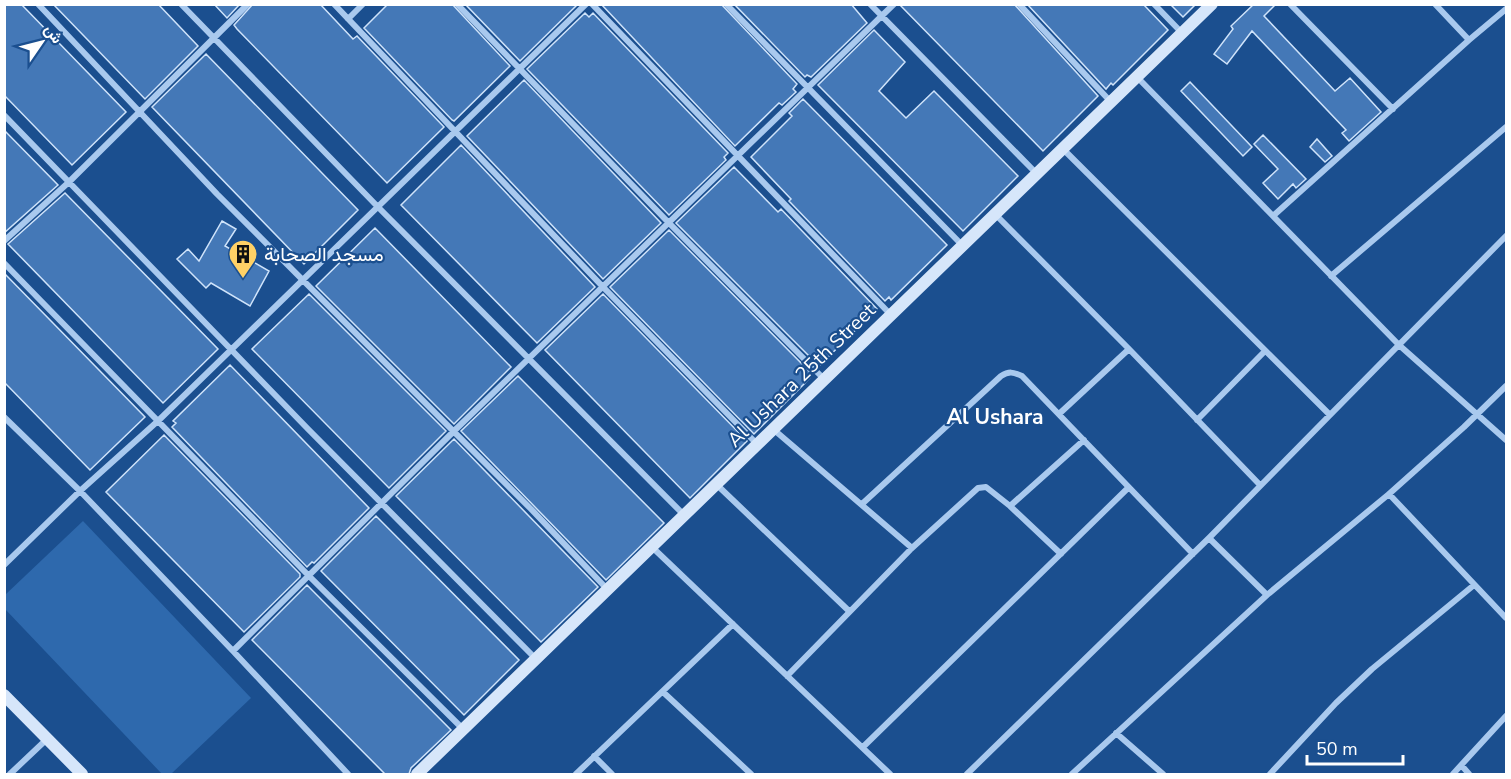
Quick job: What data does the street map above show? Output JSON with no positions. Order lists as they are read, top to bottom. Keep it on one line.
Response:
{"streets":{"street":["Al Ushara 25th Street"]},"districts":["Al Ushara"],"places":{"building":["مسجد الصحابة"]},"scale_bar":"50 m","north":"top right"}
